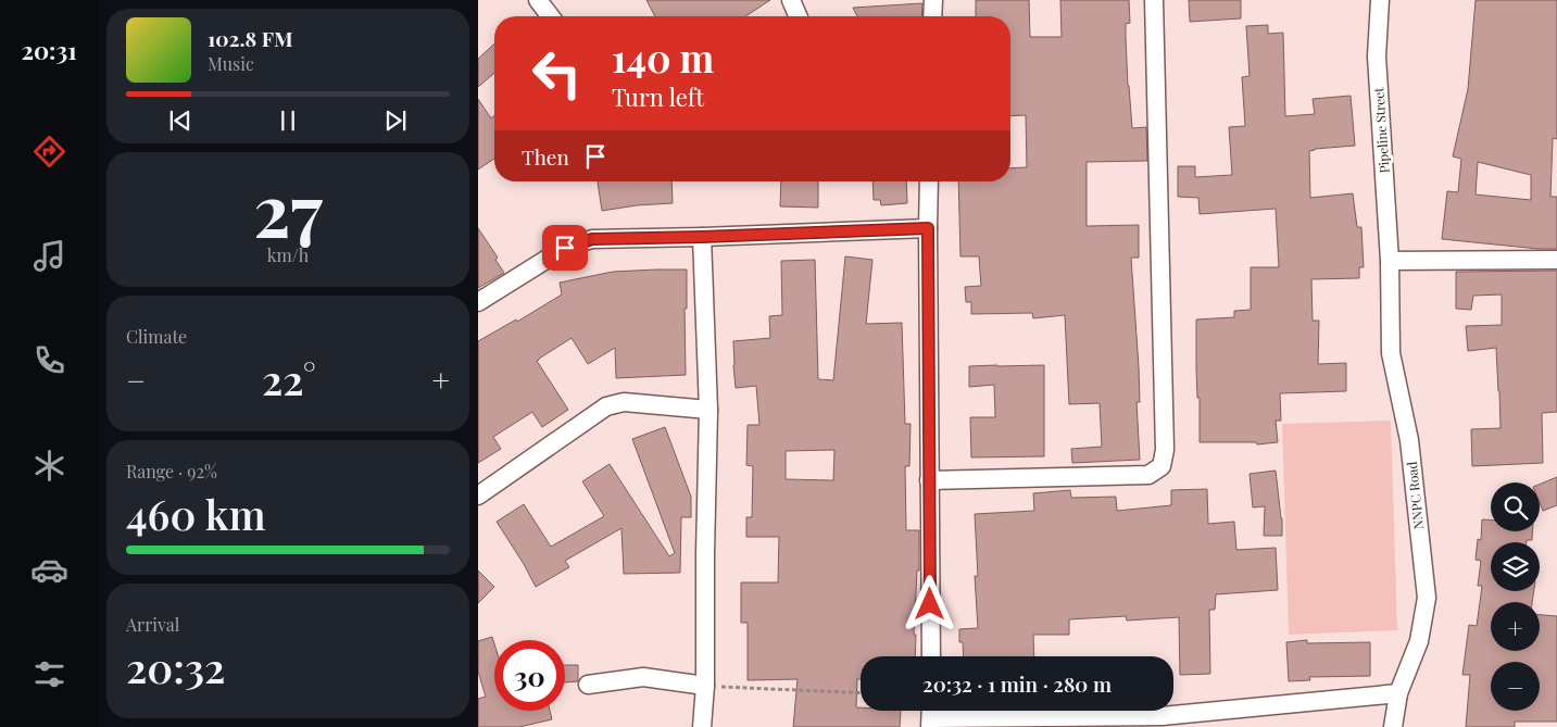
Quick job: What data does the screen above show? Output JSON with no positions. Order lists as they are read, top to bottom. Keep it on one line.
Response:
{"streets":{"street":["Pipeline Street","NNPC Road"]},"crossings":[["Pipeline Street","NNPC Road"]],"page":{"tabs":"20:31","turn":["140 m","Turn left"],"song":["102.8 FM","Music"],"then":"Then","tile":[["27","km/h"],"Climate",["Range · 92%","460 km"],["Arrival","20:32"]],"heat":["−","22°","+"],"map_buttons":["+","−"],"limit":"30","trip":"20:32 · 1 min · 280 m"}}
